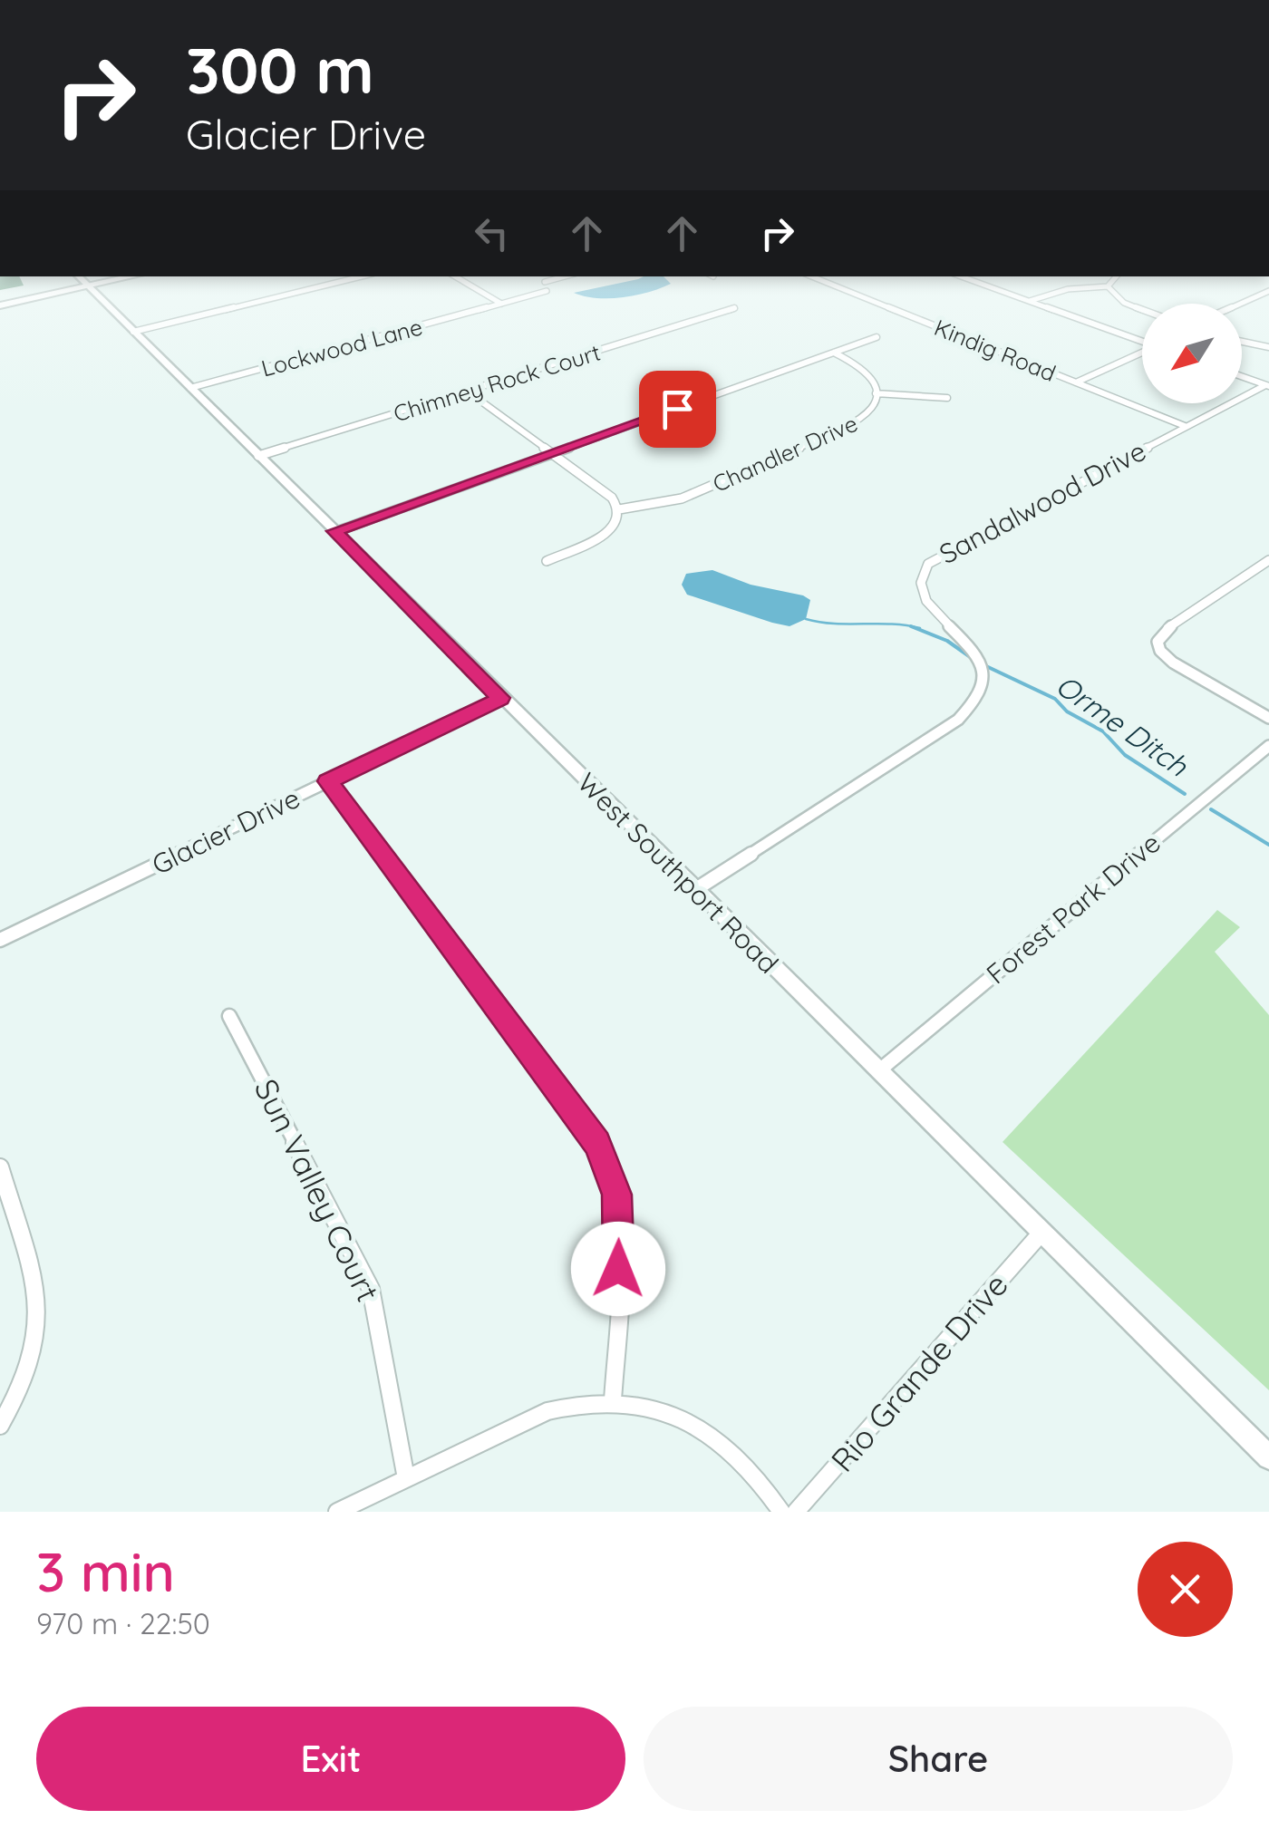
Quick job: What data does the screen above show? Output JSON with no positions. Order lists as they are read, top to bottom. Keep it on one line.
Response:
{"streets":{"main road":["West Southport Road"],"street":["Lockwood Lane","Kindig Road","Chimney Rock Court","Chandler Drive","Sandalwood Drive","Glacier Drive","Forest Park Drive","Sun Valley Court","Rio Grande Drive"]},"crossings":[["Lockwood Lane","West Southport Road"],["Kindig Road","Sandalwood Drive"],["Chimney Rock Court","West Southport Road"],["Sandalwood Drive","West Southport Road"],["Glacier Drive","West Southport Road"],["West Southport Road","Forest Park Drive"],["West Southport Road","Rio Grande Drive"]],"water":["Orme Ditch"],"north":"bottom left","page":{"turn":["300 m","Glacier Drive"],"heading":["3 min","970 m · 22:50"],"buttons":["Exit","Share"]}}
